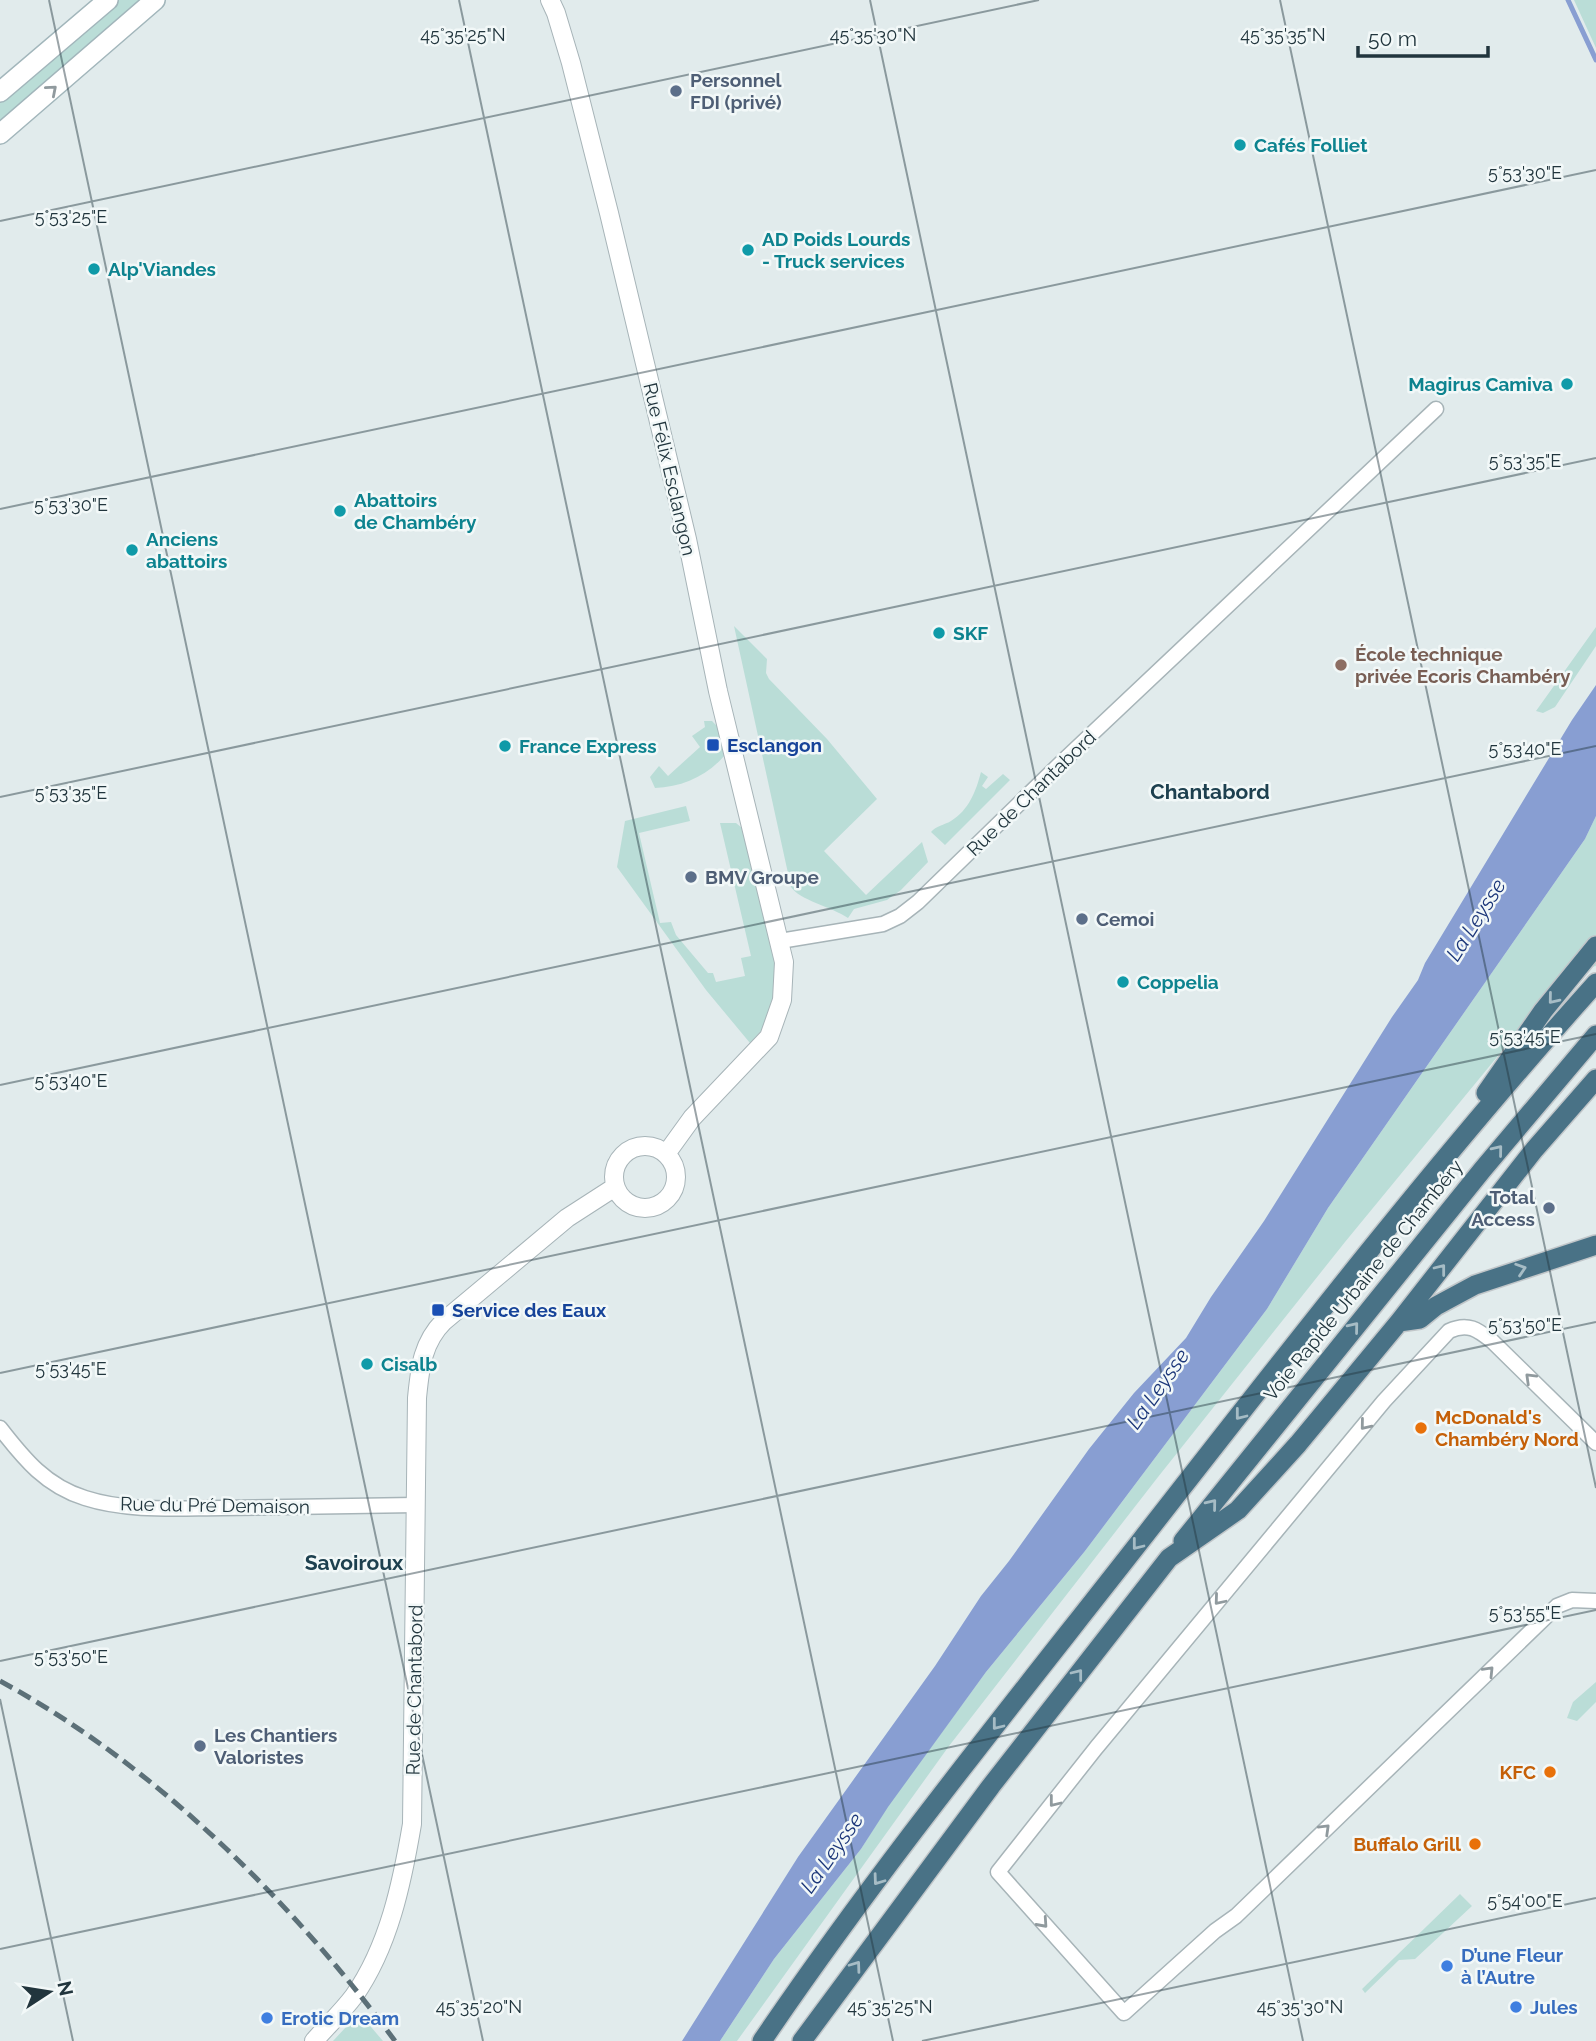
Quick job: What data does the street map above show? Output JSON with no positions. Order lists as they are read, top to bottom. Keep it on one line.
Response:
{"streets":{"highway":["Voie Rapide Urbaine de Chambéry"],"street":["Rue Félix Esclangon","Rue de Chantabord","Rue du Pré Demaison"]},"crossings":[["Rue Félix Esclangon","Rue de Chantabord"],["Rue de Chantabord","Rue du Pré Demaison"]],"districts":["Chantabord","Savoiroux"],"water":["La Leysse"],"places":{"other":["Personnel FDI (privé)","Cafés Folliet","AD Poids Lourds - Truck services","Alp'Viandes","Magirus Camiva","Abattoirs de Chambéry","Anciens abattoirs","SKF","École technique privée Ecoris Chambéry","France Express","BMV Groupe","Cemoi","Coppelia","Total Access","Cisalb","McDonald's Chambéry Nord","Les Chantiers Valoristes","KFC","Buffalo Grill","D’une Fleur à l’Autre","Jules","Erotic Dream"],"transit":["Esclangon","Service des Eaux"]},"scale_bar":"50 m","north":"right","coordinates":["45°35'25\"N","45°35'30\"N","45°35'35\"N","5°53'30\"E","5°53'25\"E","5°53'35\"E","5°53'40\"E","5°53'45\"E","5°53'50\"E","5°53'55\"E","5°54'00\"E","45°35'20\"N"]}
